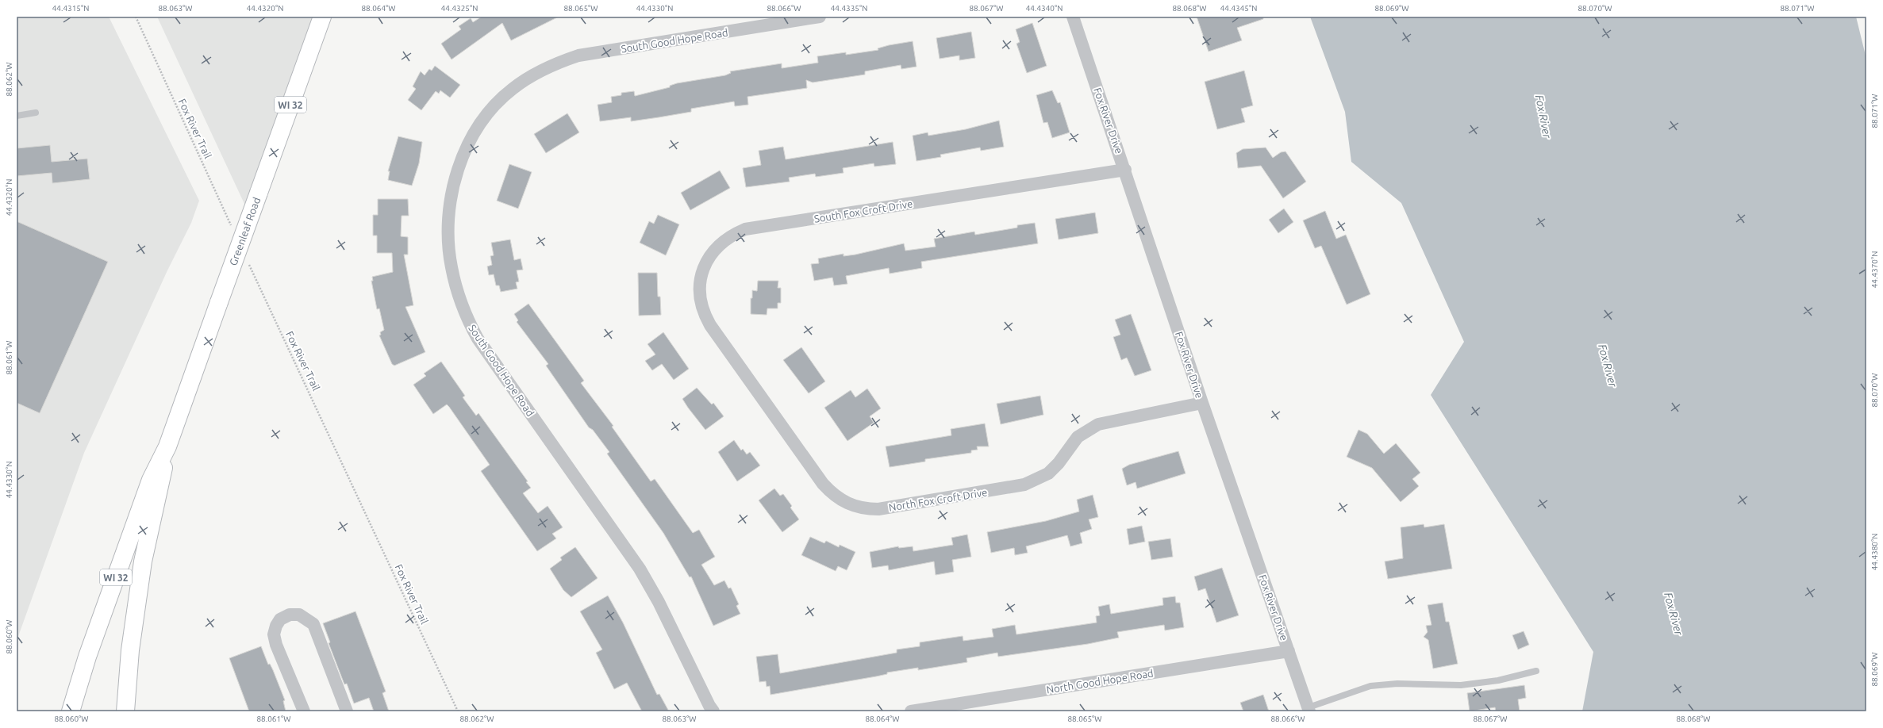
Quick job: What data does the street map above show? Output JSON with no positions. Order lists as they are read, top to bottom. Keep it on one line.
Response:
{"streets":{"main road":["WI 32","Greenleaf Road"],"street":["South Good Hope Road","Fox River Drive","South Fox Croft Drive","North Fox Croft Drive","North Good Hope Road"],"path":["Fox River Trail"]},"crossings":[["WI 32","Greenleaf Road"],["Fox River Drive","South Fox Croft Drive"],["Fox River Drive","North Fox Croft Drive"],["Fox River Drive","North Good Hope Road"],["South Fox Croft Drive","North Fox Croft Drive"]],"water":["Fox River"],"coordinates":["44.4315°N","88.063°W","44.4320°N","88.064°W","44.4325°N","88.065°W","44.4330°N","88.066°W","44.4335°N","88.067°W","44.4340°N","88.068°W","44.4345°N","88.069°W","88.070°W","88.071°W","88.062°W","44.4370°N","88.061°W","44.4380°N","88.060°W"]}
